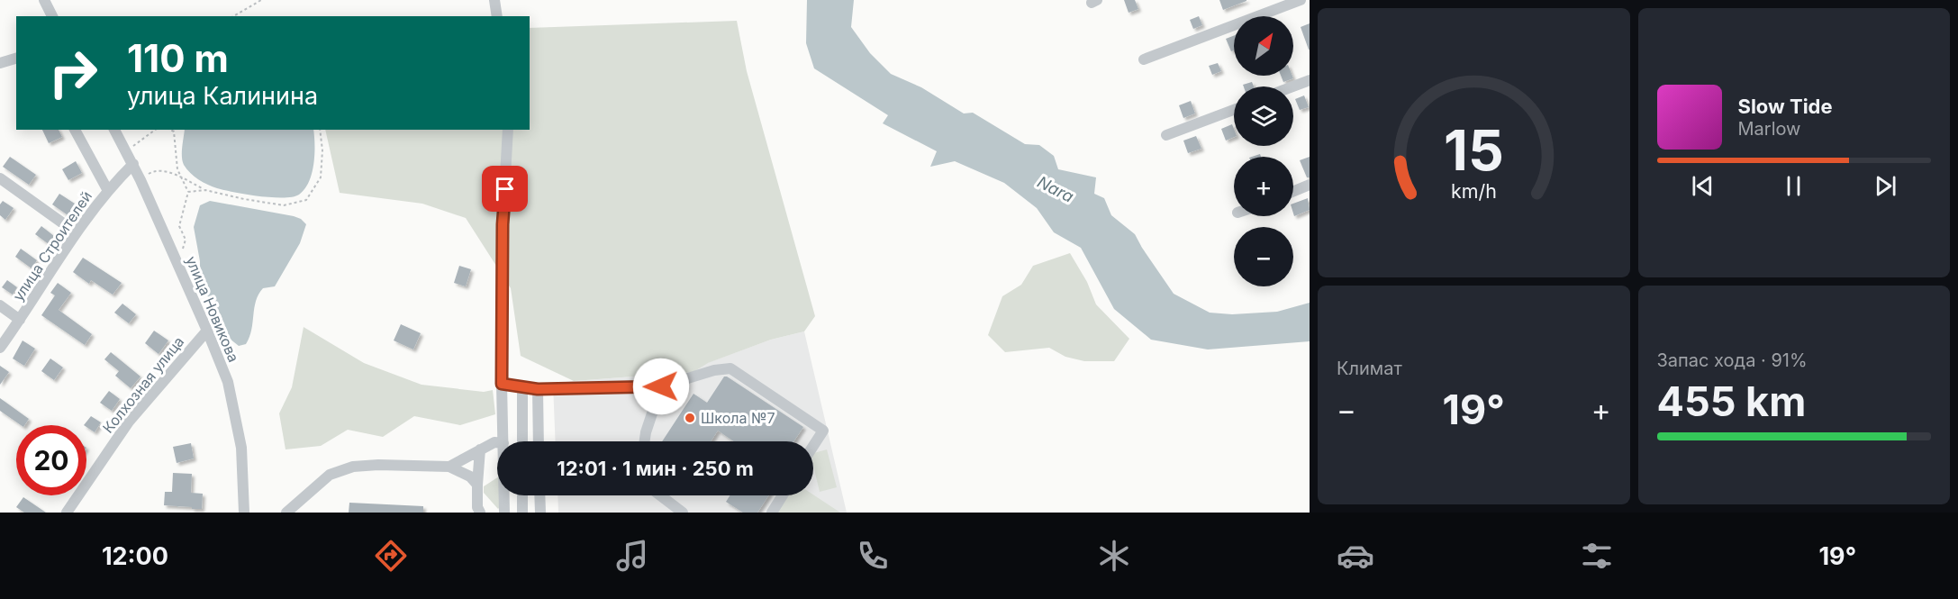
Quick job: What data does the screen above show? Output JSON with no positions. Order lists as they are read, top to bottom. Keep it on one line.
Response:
{"streets":{"street":["улица Строителей","улица Новикова","Колхозная улица"]},"crossings":[["улица Строителей","улица Новикова"],["улица Новикова","Колхозная улица"]],"water":["Nara"],"places":["Школа №7"],"north":"top right","page":{"map_buttons":["+","−"],"turn":["110 m","улица Калинина"],"song":["Slow Tide","Marlow"],"tile":["Климат",["Запас хода · 91%","455 km"]],"heat":["−","19°","+"],"limit":"20","trip":"12:01 · 1 мин · 250 m","tabs":["12:00","19°"],"gauge":["15","km/h"]}}
